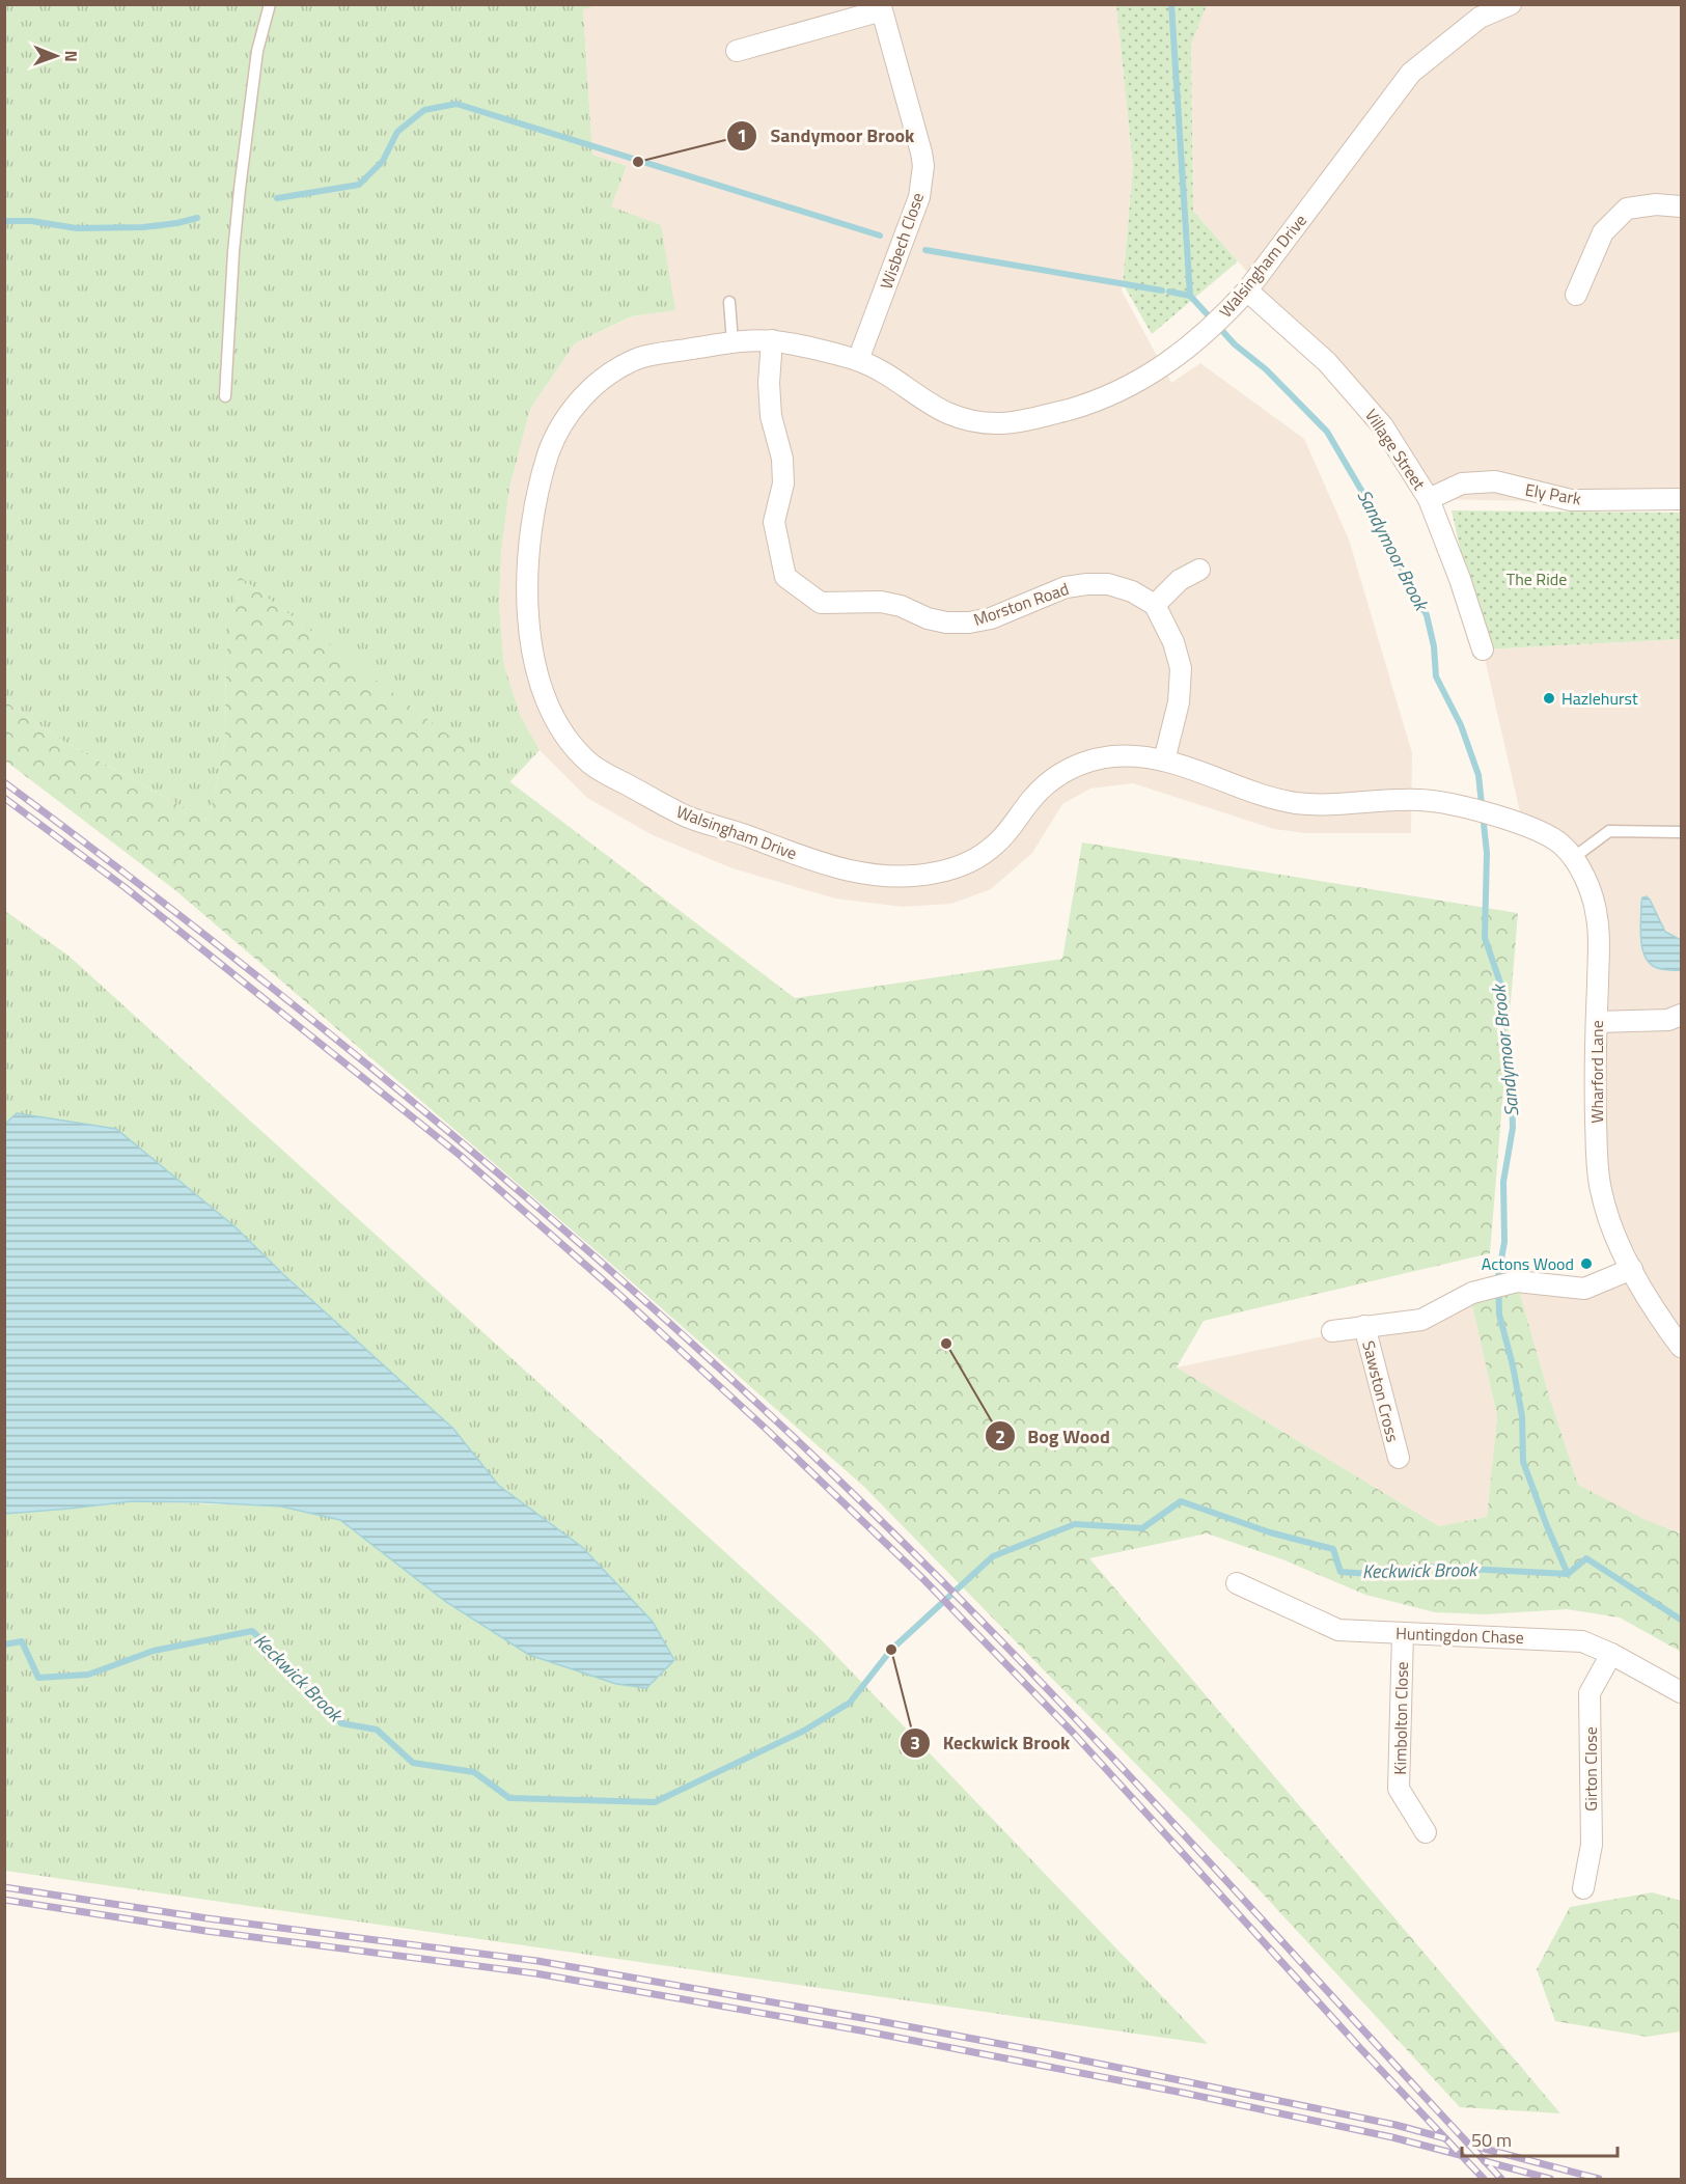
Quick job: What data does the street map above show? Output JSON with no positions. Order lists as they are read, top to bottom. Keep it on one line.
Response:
{"streets":{"street":["Wisbech Close","Walsingham Drive","Village Street","Ely Park","Morston Road","Wharford Lane","Sawston Cross","Huntingdon Chase","Kimbolton Close","Girton Close"]},"crossings":[["Wisbech Close","Walsingham Drive"],["Walsingham Drive","Village Street"],["Walsingham Drive","Morston Road"],["Walsingham Drive","Wharford Lane"],["Village Street","Ely Park"],["Wharford Lane","Sawston Cross"],["Huntingdon Chase","Kimbolton Close"],["Huntingdon Chase","Girton Close"]],"water":["Sandymoor Brook","Keckwick Brook"],"parks":["The Ride"],"places":["Sandymoor Brook","Hazlehurst","Actons Wood","Bog Wood","Keckwick Brook"],"scale_bar":"50 m","north":"right"}
